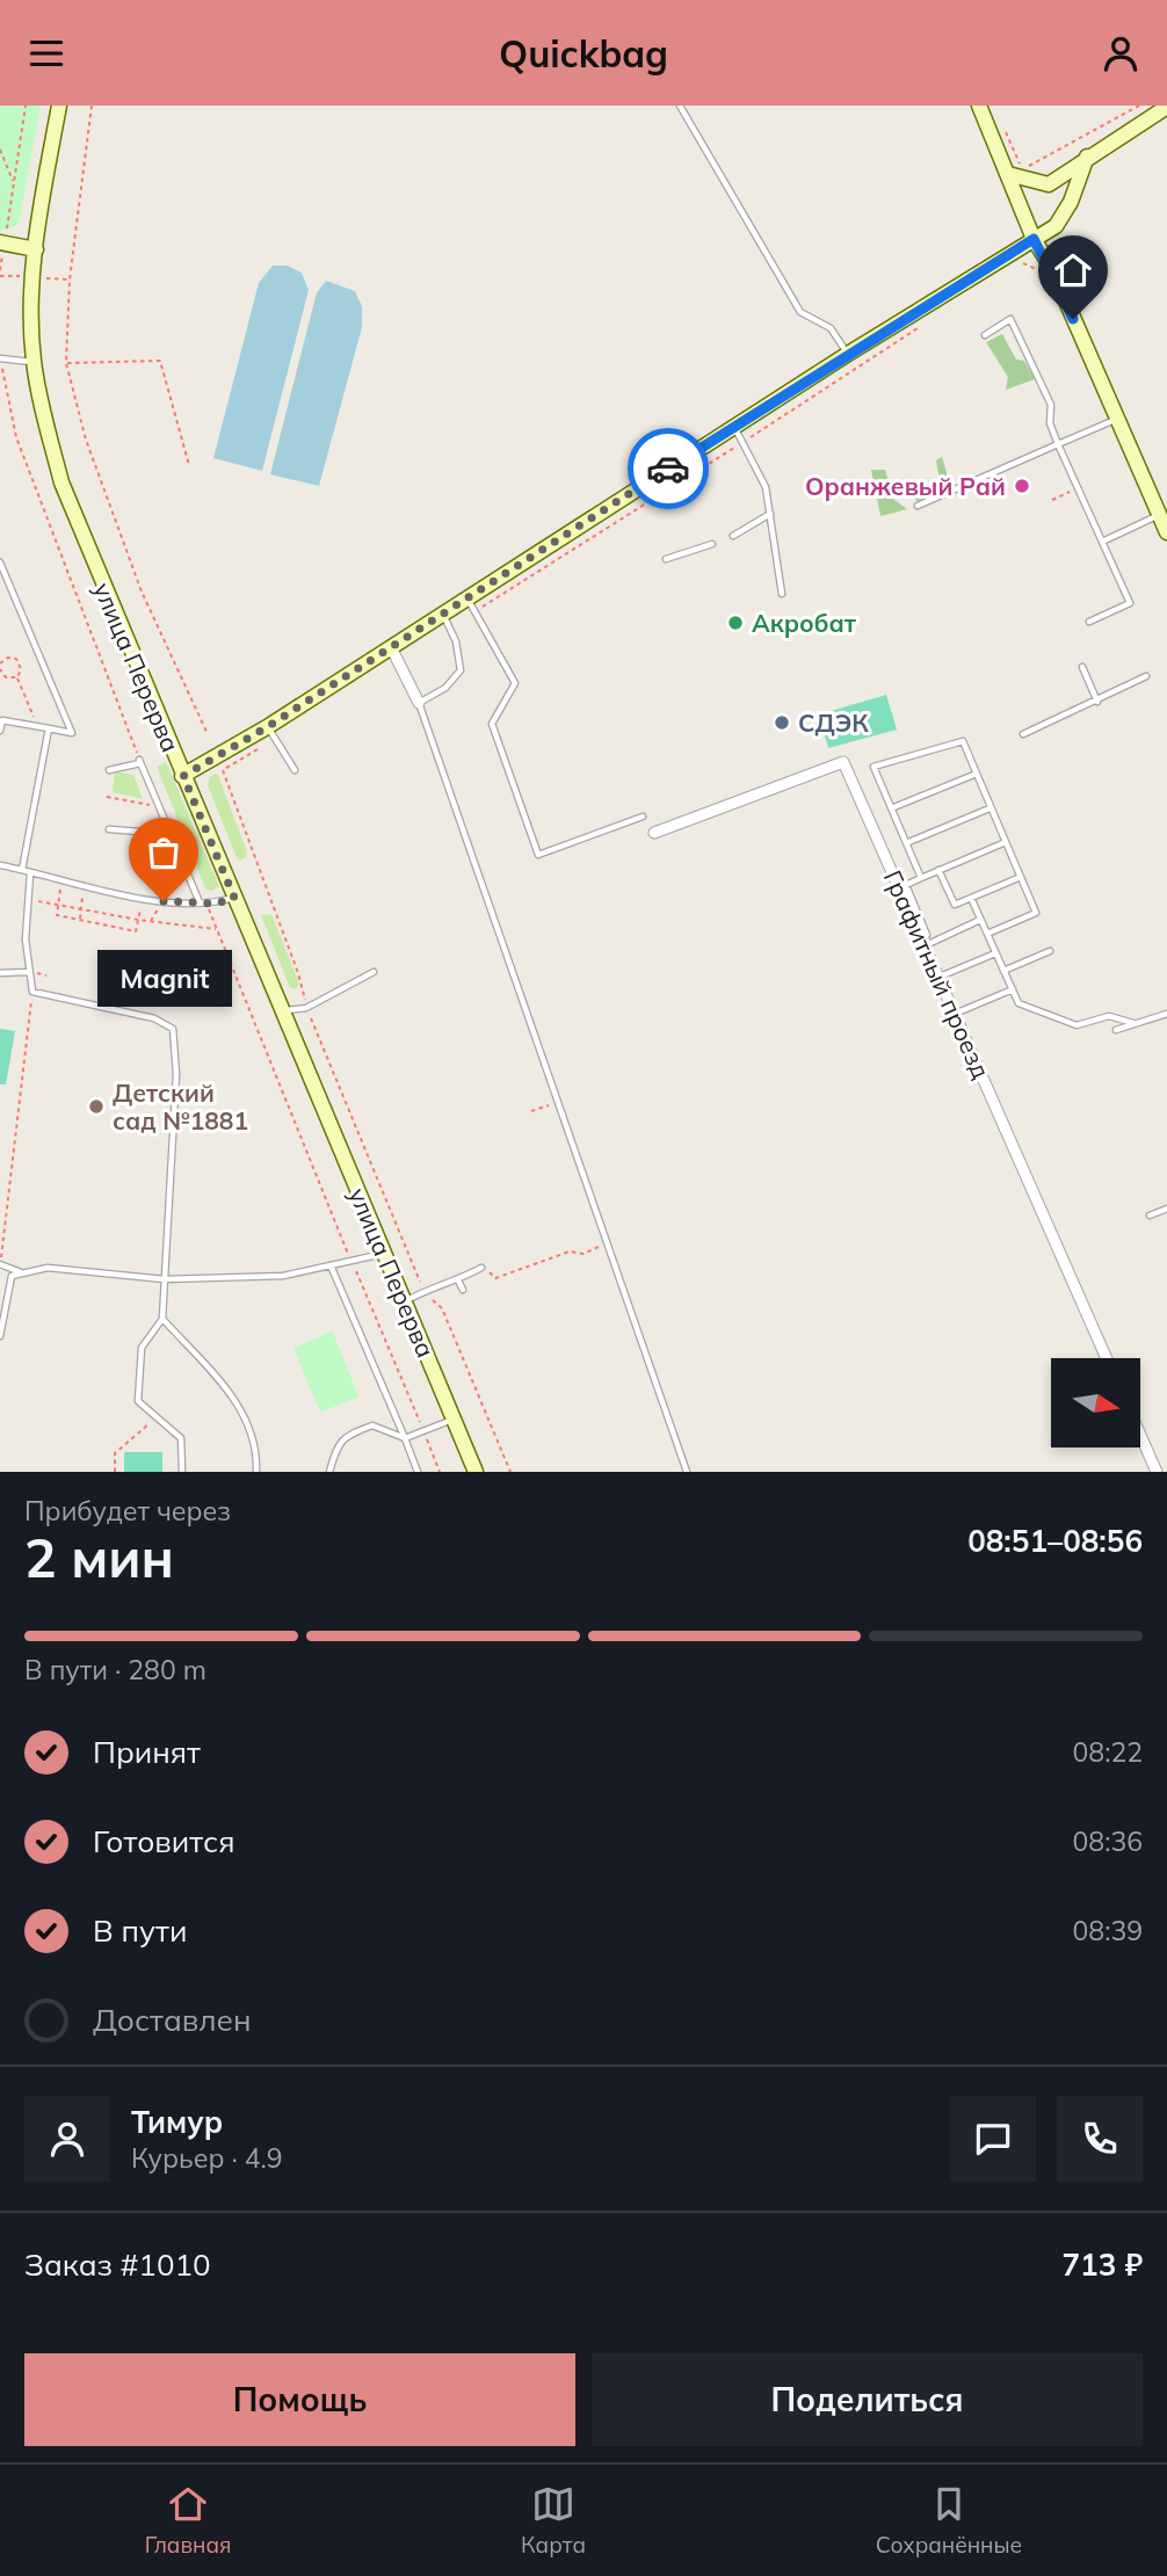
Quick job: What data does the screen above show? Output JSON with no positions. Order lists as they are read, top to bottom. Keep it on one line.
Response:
{"streets":{"main road":["улица Перерва"],"street":["Графитный проезд"]},"places":["Оранжевый Рай","Акробат","СДЭК","Magnit","Детский сад №1881"],"north":"right","page":{"header":"Quickbag","bubble":"Magnit","heading":["2 мин","Прибудет через","08:51–08:56"],"panel":["Тимур","Курьер · 4.9","Заказ #1010","713 ₽"],"bar":"В пути · 280 m","list":[["Принят","08:22"],["Готовится","08:36"],["В пути","08:39"],"Доставлен"],"buttons":["Помощь","Поделиться"],"tabs":["Главная","Карта","Сохранённые"]}}
